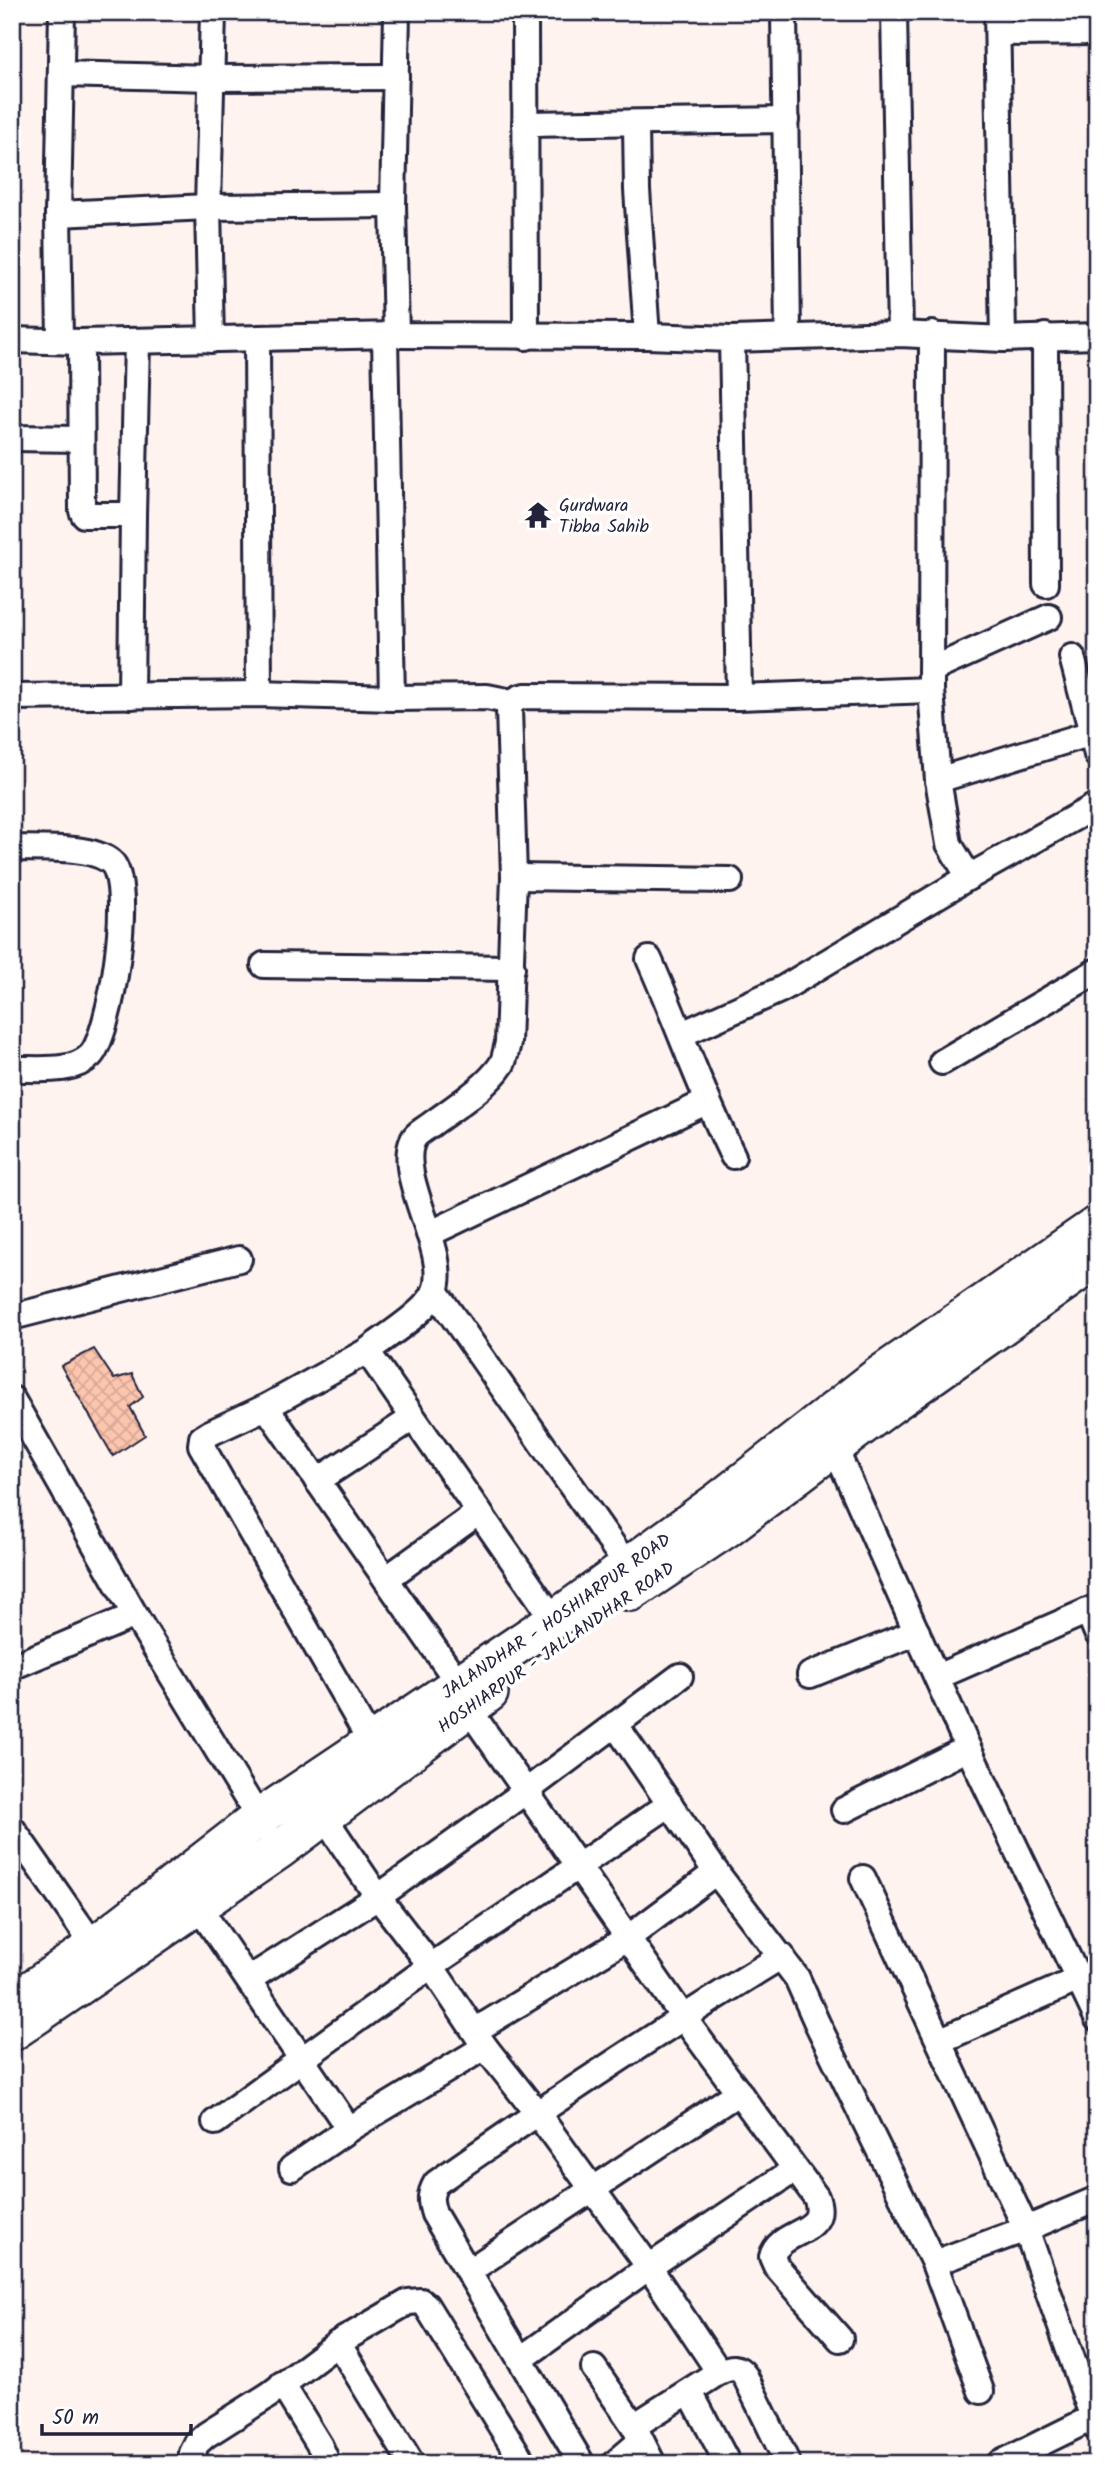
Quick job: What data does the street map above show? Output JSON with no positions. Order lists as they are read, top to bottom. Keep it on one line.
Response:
{"streets":{"highway":["JALANDHAR - HOSHIARPUR ROAD","HOSHIARPUR - JALLANDHAR ROAD"]},"crossings":[["JALANDHAR - HOSHIARPUR ROAD","HOSHIARPUR - JALLANDHAR ROAD"]],"places":{"temple":["Gurdwara Tibba Sahib"]},"scale_bar":"50 m"}
